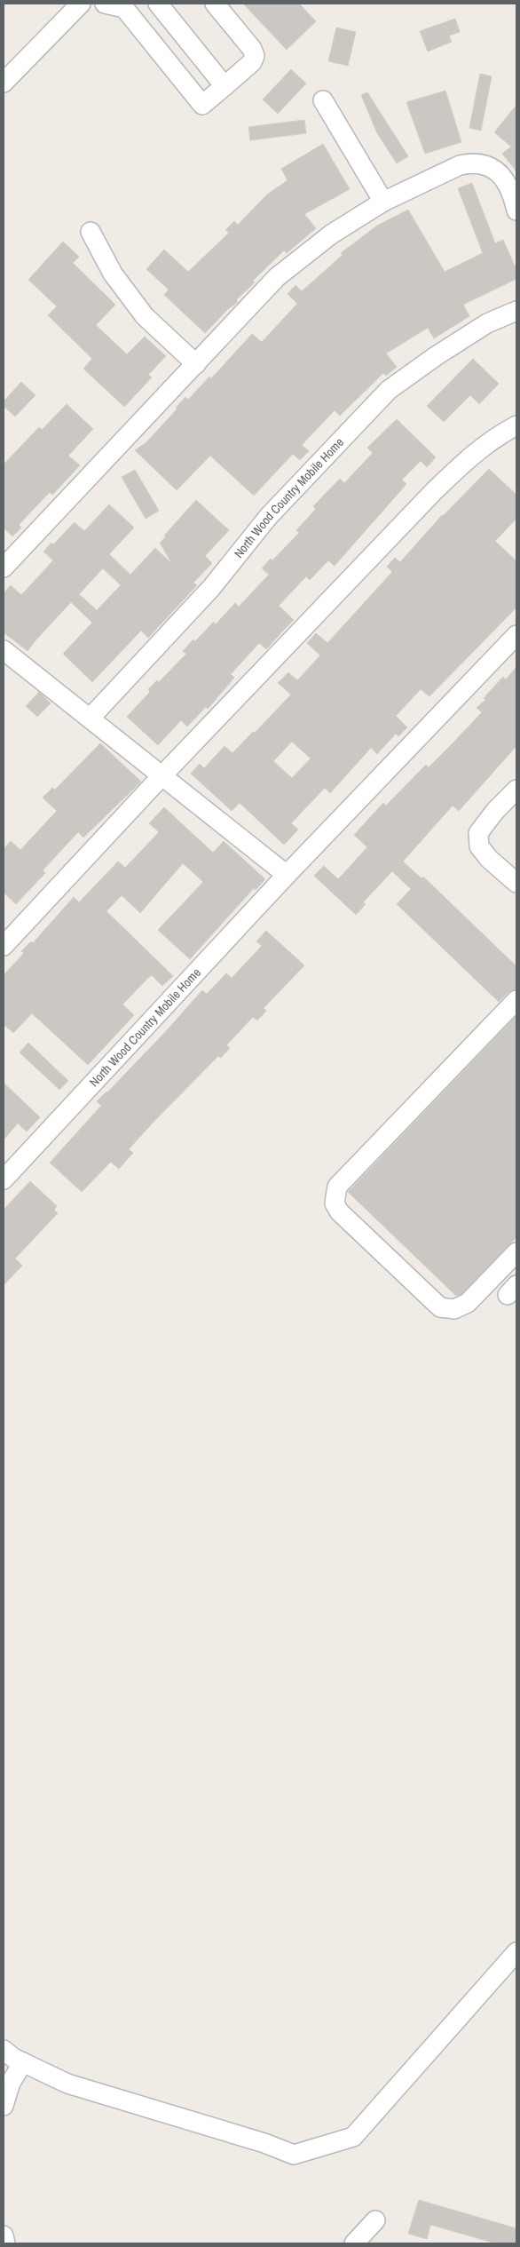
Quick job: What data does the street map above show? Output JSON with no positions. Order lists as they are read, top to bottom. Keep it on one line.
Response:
{"streets":{"street":["North Wood Country Mobile Home"]}}
